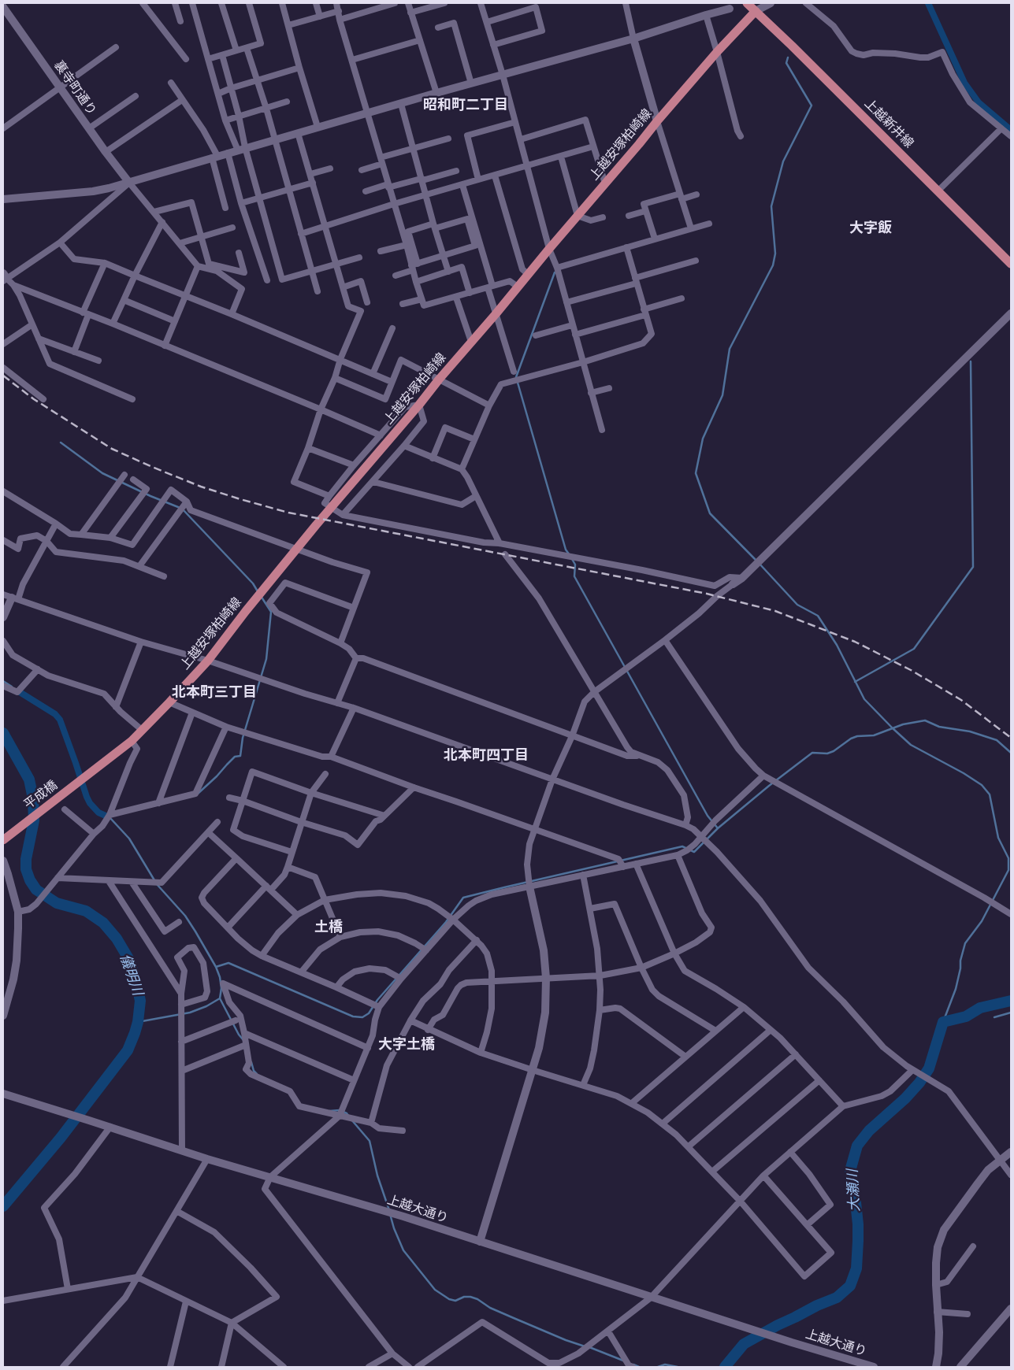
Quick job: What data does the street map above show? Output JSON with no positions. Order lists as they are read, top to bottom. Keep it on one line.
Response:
{"streets":{"main road":["上越新井線","上越安塚柏崎線","平成橋"],"street":["裏寺町通り","上越大通り"]},"crossings":[["上越新井線","上越安塚柏崎線"],["上越安塚柏崎線","平成橋"]],"districts":["昭和町二丁目","大字飯","北本町三丁目","北本町四丁目","土橋","大字土橋"],"water":["儀明川","大瀬川"]}
